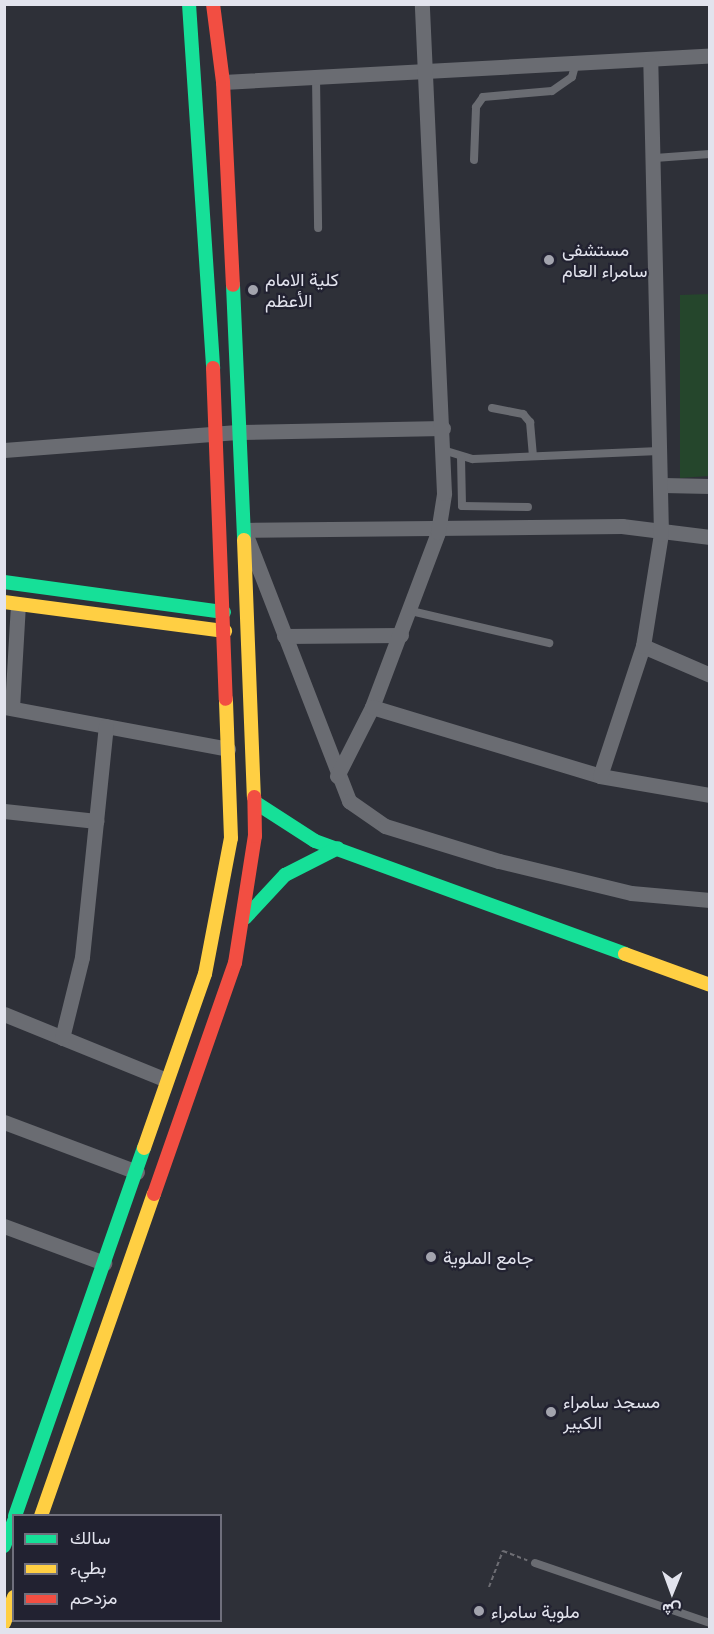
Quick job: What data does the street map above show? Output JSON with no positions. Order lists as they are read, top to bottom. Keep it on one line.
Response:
{"places":["مستشفى سامراء العام","كلية الامام الأعظم","جامع الملوية","مسجد سامراء الكبير","ملوية سامراء"],"legend":["سالك","بطيء","مزدحم"],"north":"bottom"}
